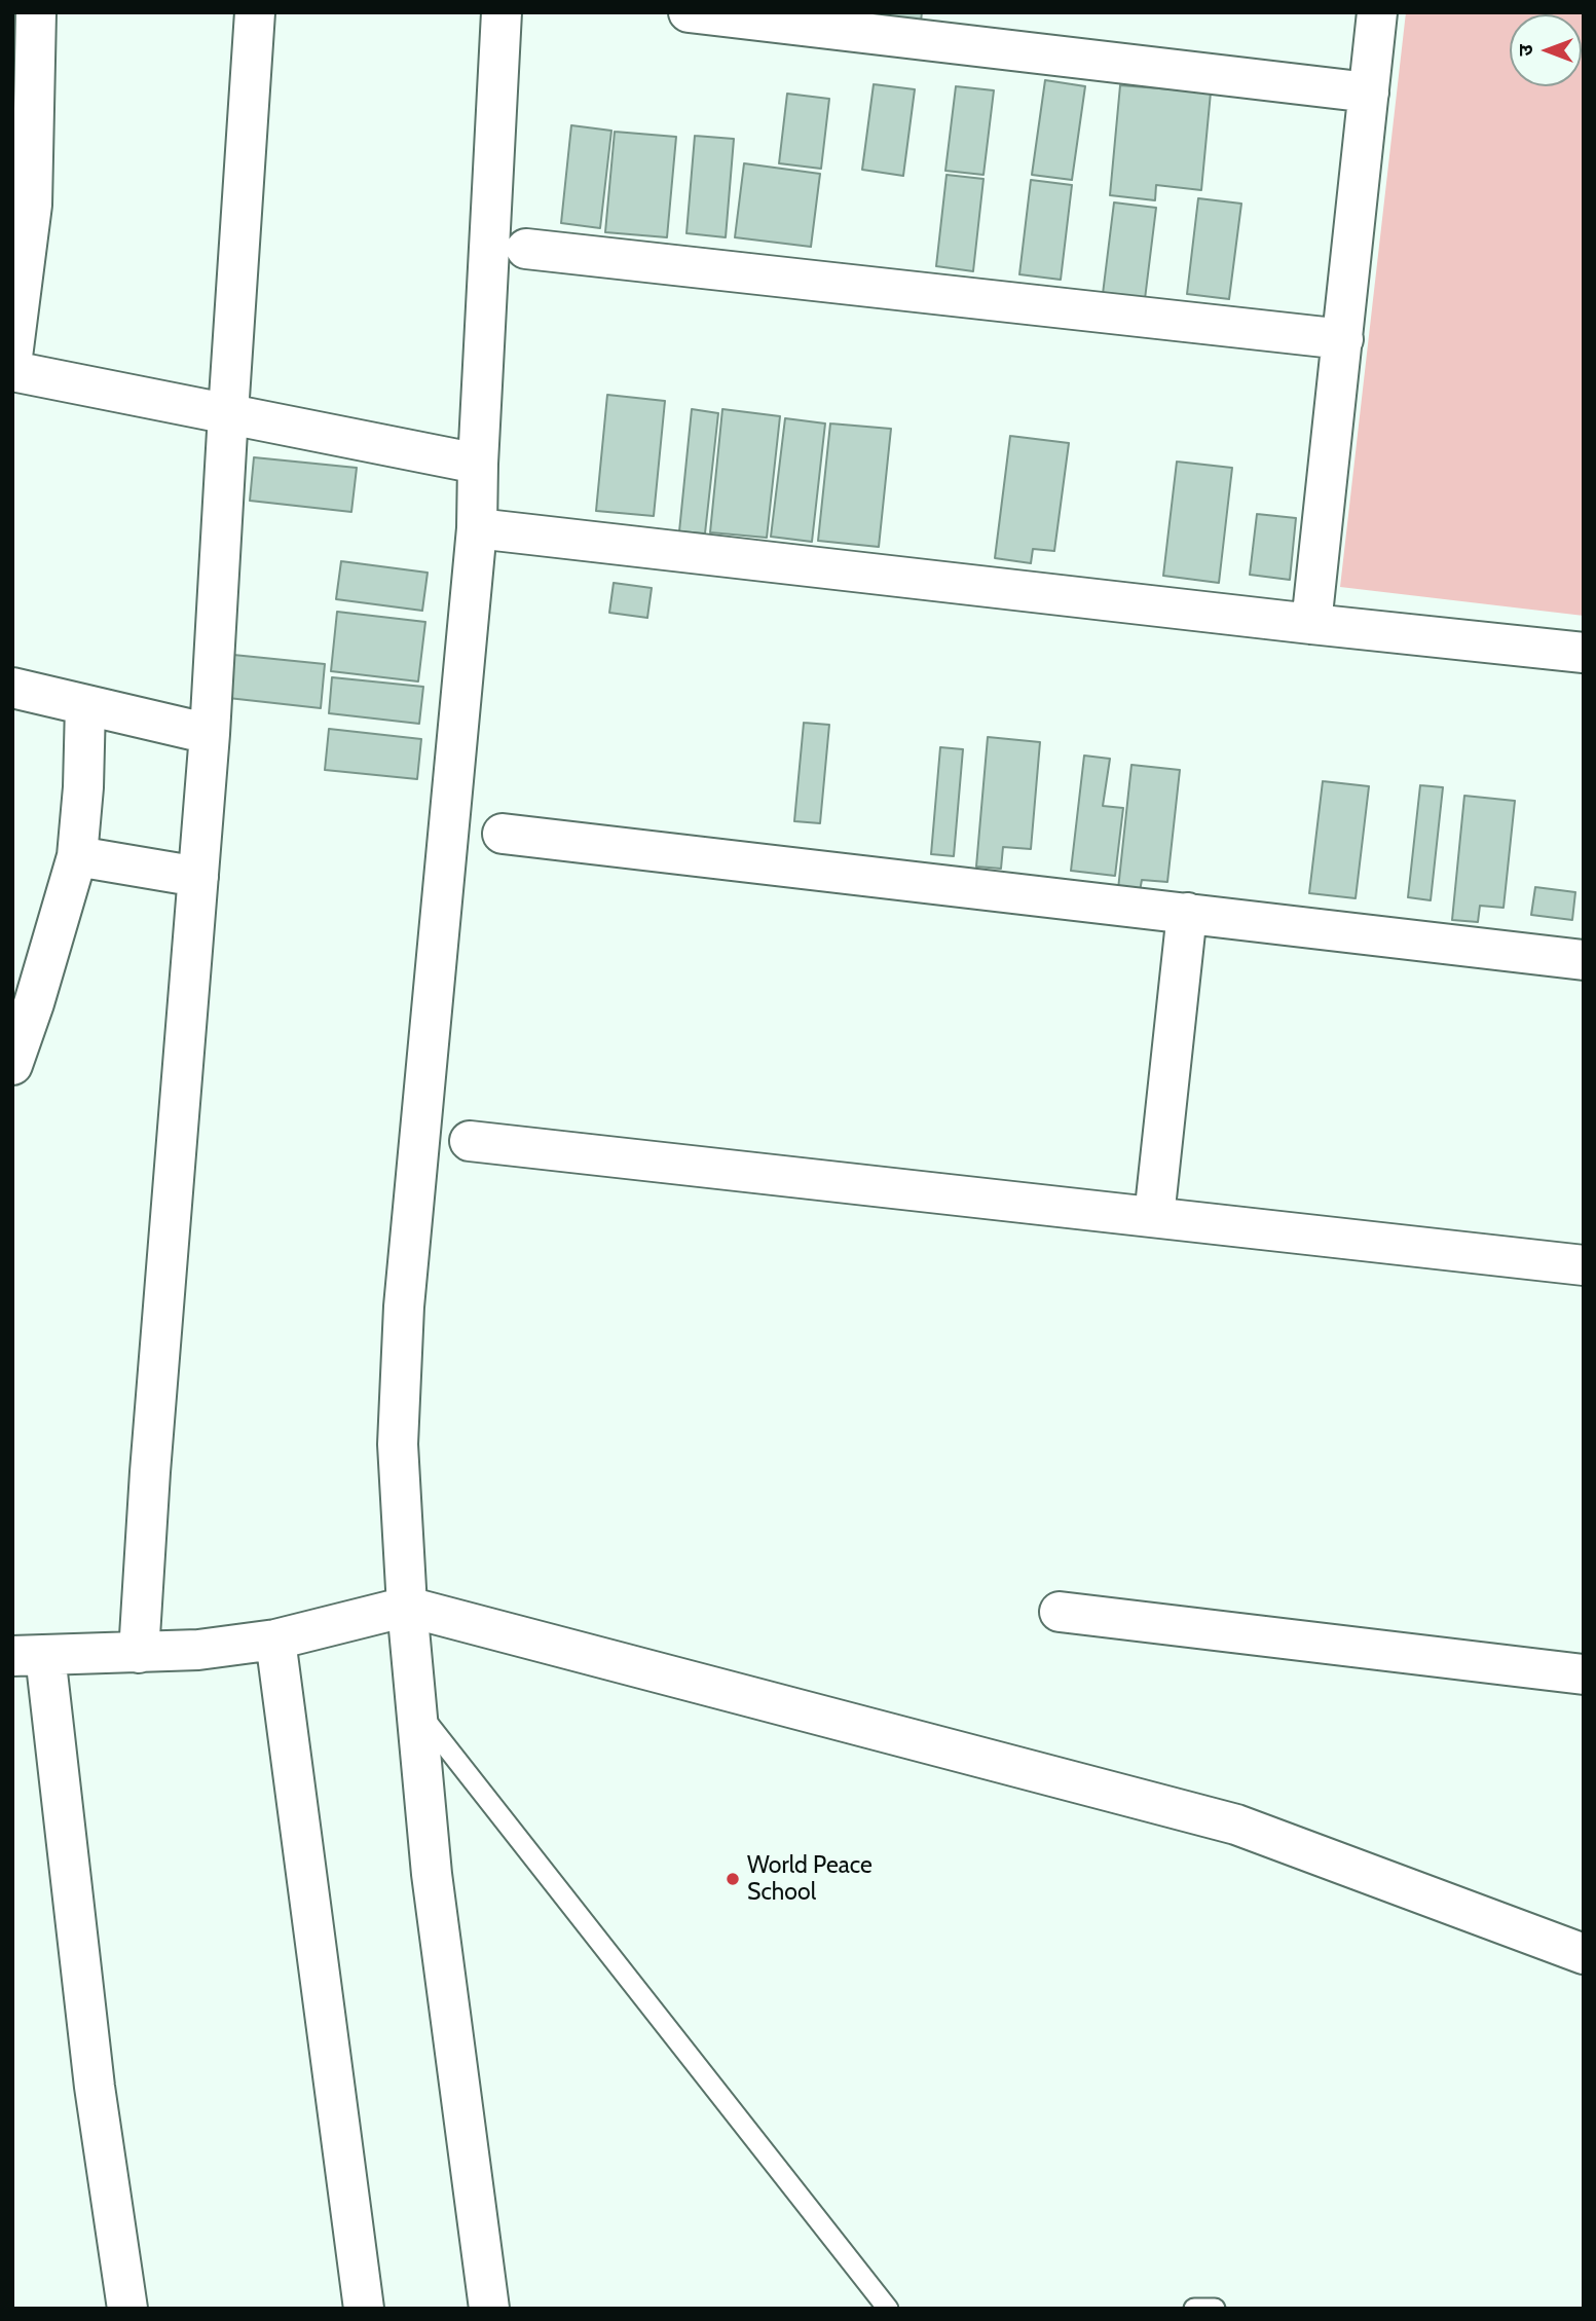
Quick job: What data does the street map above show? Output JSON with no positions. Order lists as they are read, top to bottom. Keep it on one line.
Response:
{"places":["World Peace School"],"north":"left"}
